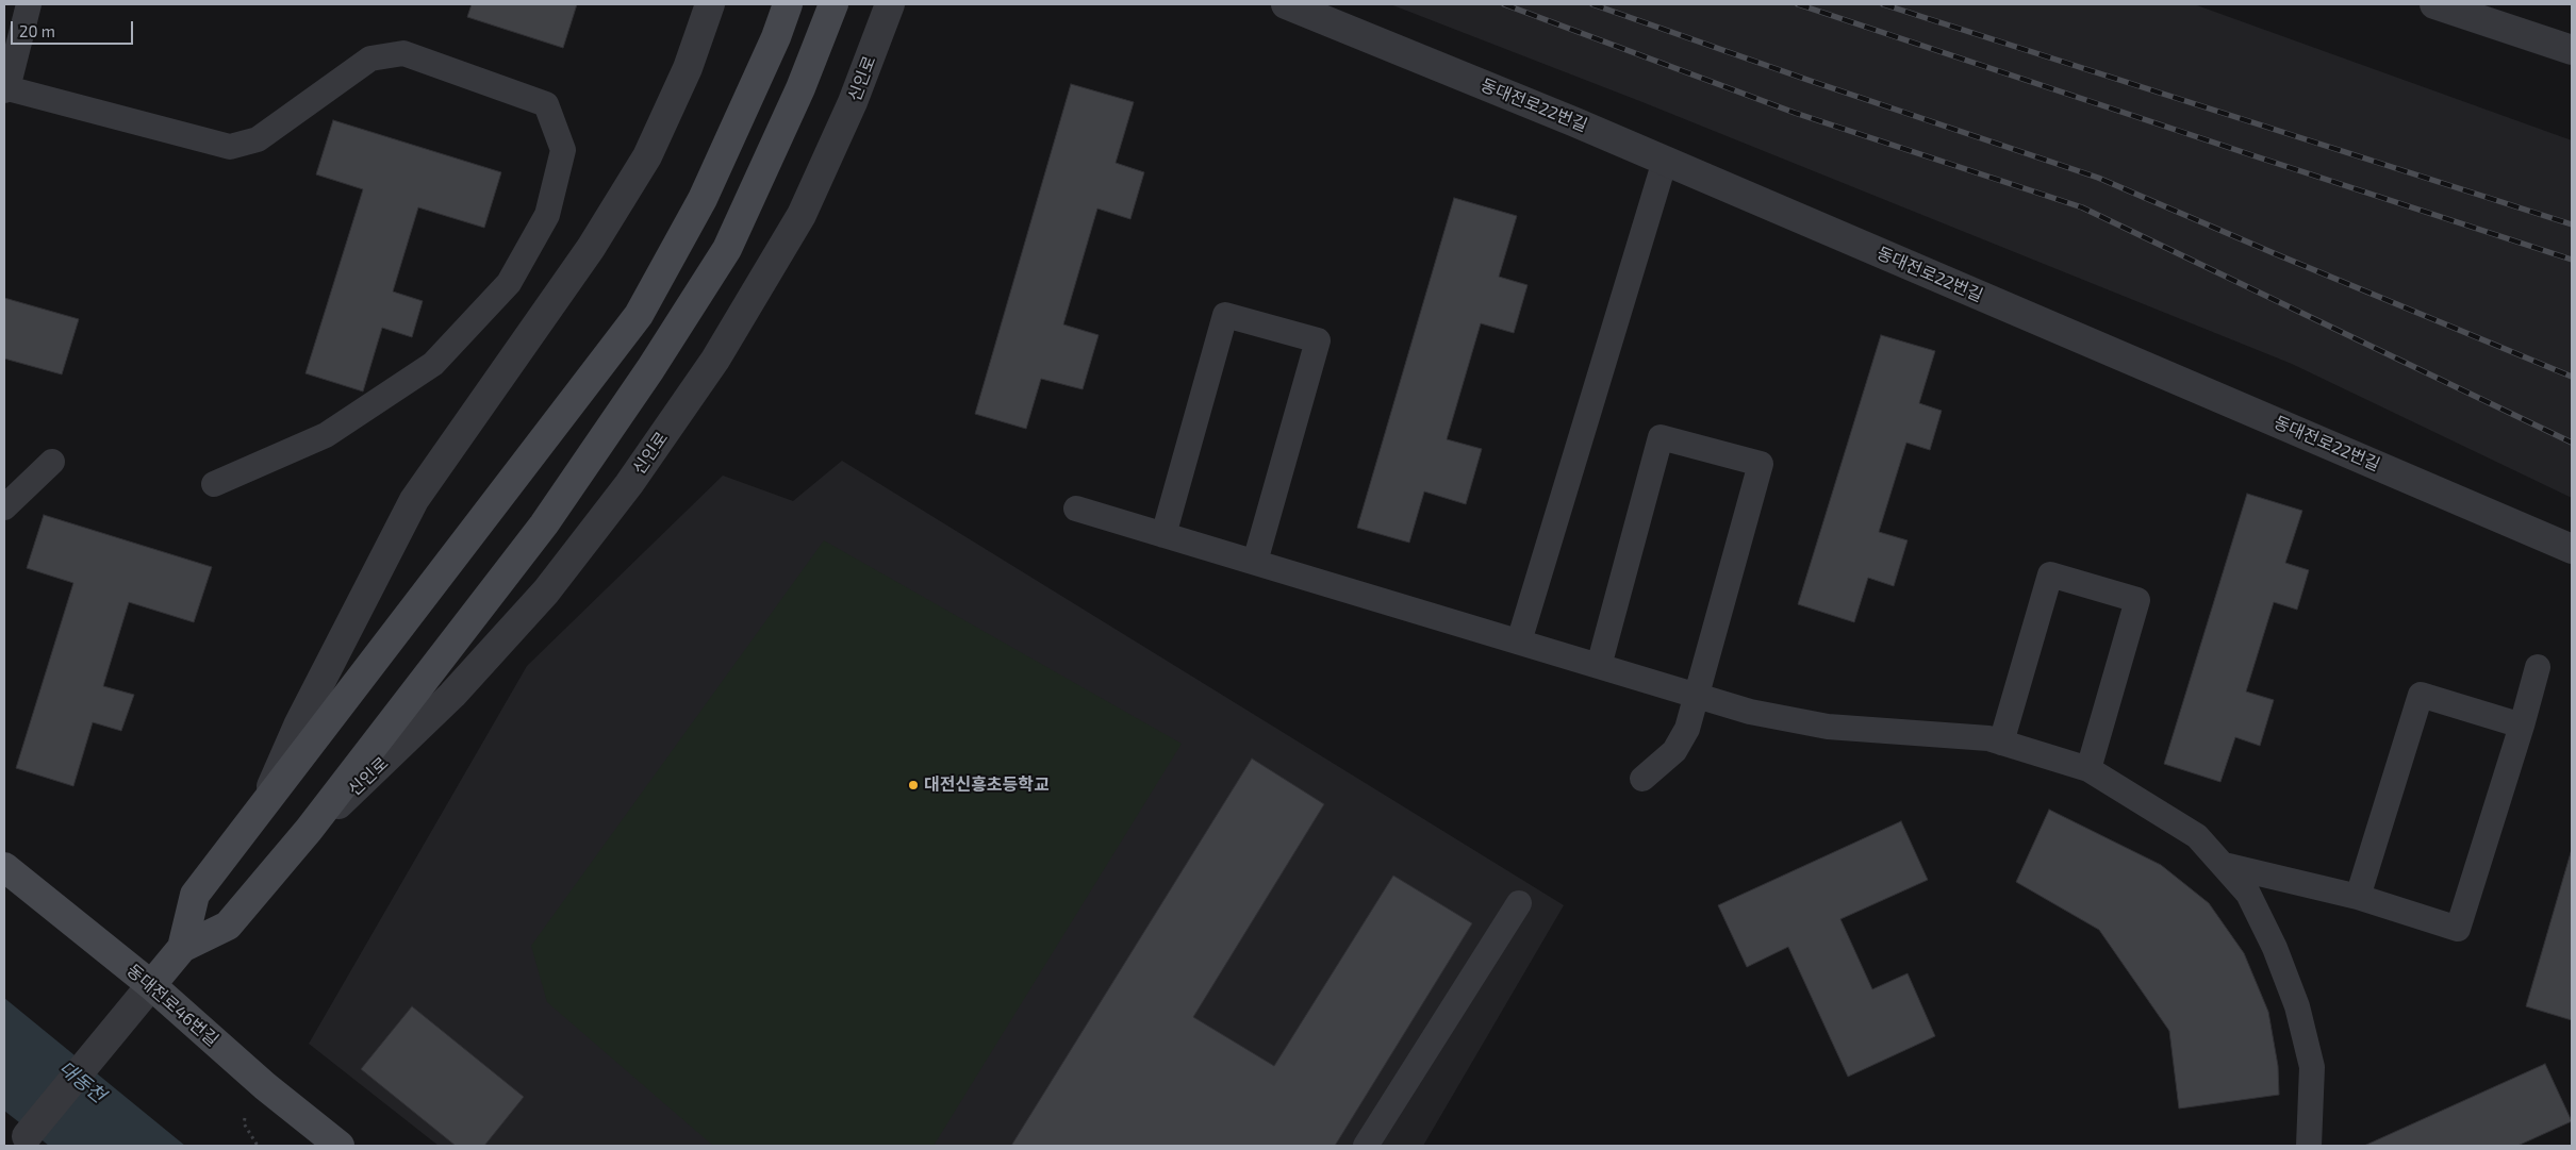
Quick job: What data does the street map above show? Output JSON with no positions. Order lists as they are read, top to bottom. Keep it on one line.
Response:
{"streets":{"street":["신인로","동대전로22번길","동대전로46번길"]},"crossings":[["신인로","동대전로46번길"]],"water":["대동천"],"places":["대전신흥초등학교"],"scale_bar":"20 m"}
